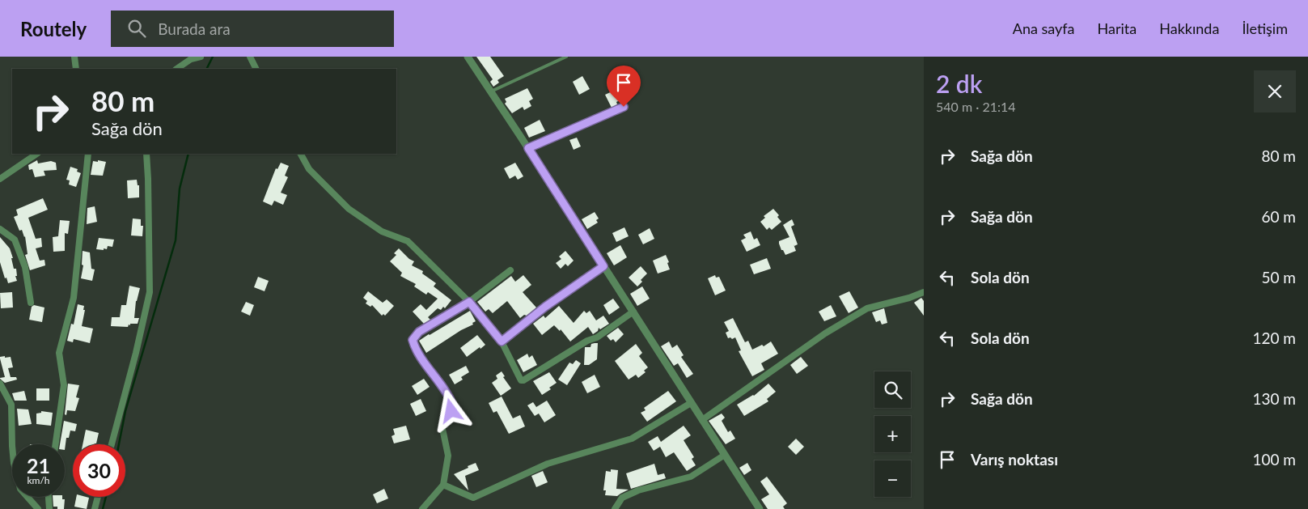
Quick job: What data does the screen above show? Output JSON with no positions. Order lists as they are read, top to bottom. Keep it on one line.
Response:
{"page":{"header":"Routely","search":"Burada ara","nav":["Ana sayfa","Harita","Hakkında","İletişim"],"heading":["2 dk","540 m · 21:14"],"turn":["80 m","Sağa dön"],"list":[{"name":"Sağa dön","value":"80 m"},{"name":"Sağa dön","value":"60 m"},{"name":"Sola dön","value":"50 m"},{"name":"Sola dön","value":"120 m"},{"name":"Sağa dön","value":"130 m"},{"name":"Varış noktası","value":"100 m"}],"map_buttons":["+","−"],"speed":"21 km/h","limit":"30"}}
